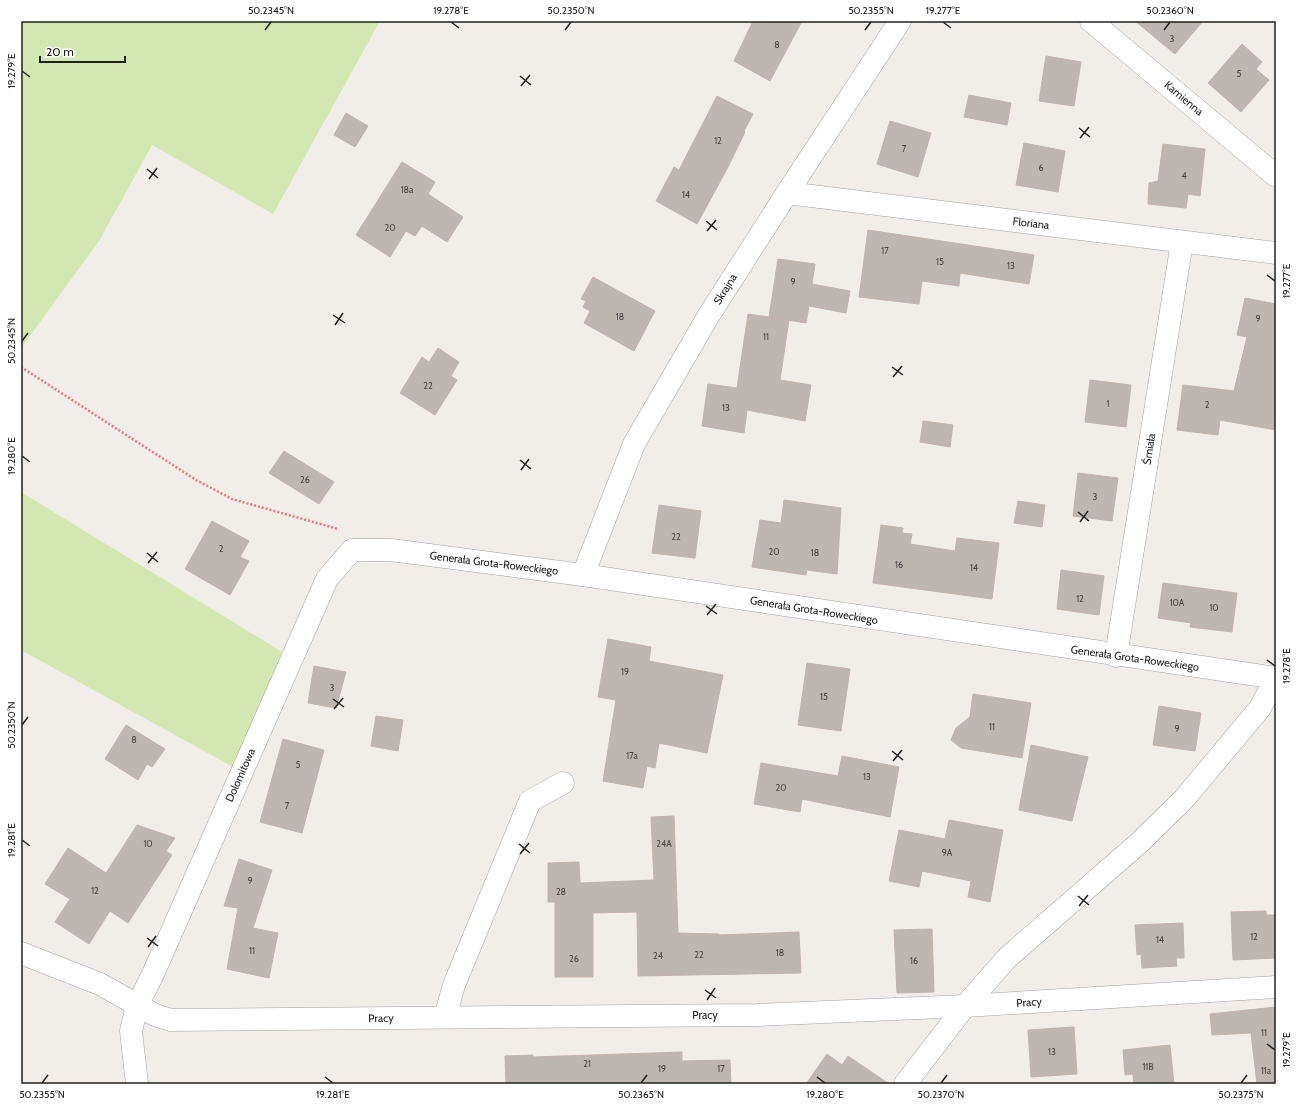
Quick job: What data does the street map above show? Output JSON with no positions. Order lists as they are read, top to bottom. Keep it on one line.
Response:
{"streets":{"street":["Kamienna","Floriana","Skrajna","Śmiała","Generała Grota-Roweckiego","Dolomitowa","Pracy"]},"crossings":[["Floriana","Skrajna"],["Floriana","Śmiała"],["Skrajna","Generała Grota-Roweckiego"],["Śmiała","Generała Grota-Roweckiego"],["Generała Grota-Roweckiego","Dolomitowa"],["Dolomitowa","Pracy"]],"house_numbers":["3","8","5","12","7","6","4","18a","14","20","17","15","13","9","18","9","11","22","1","2","13","26","3","22","2","20","18","16","14","12","10A","10","19","3","15","11","9","8","17a","5","13","20","7","10","24A","9A","9","12","28","12","14","11","18","22","24","26","16","11","13","21","11B","19","17","11a"],"scale_bar":"20 m","coordinates":["50.2345°N","19.278°E","50.2350°N","50.2355°N","19.277°E","50.2360°N","19.279°E","19.280°E","19.281°E","50.2365°N","50.2370°N","50.2375°N"]}
